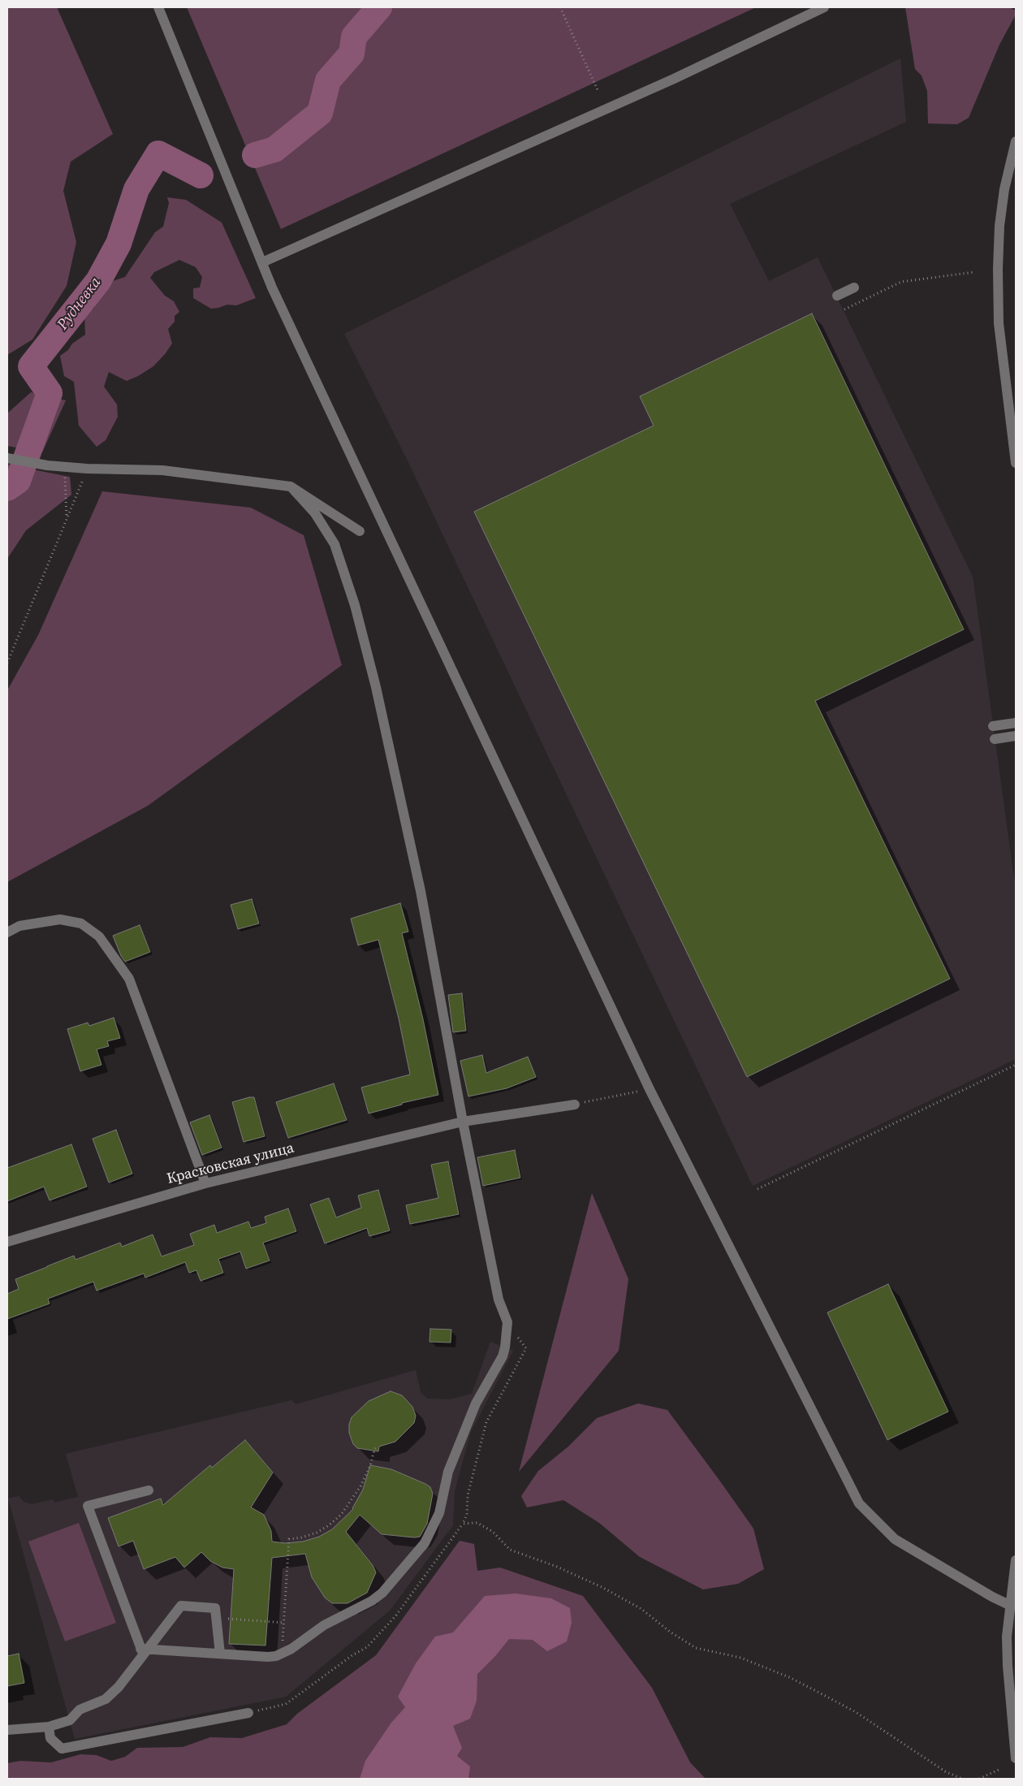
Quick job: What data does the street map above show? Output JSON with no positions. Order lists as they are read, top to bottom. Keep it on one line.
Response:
{"streets":{"street":["Красковская улица"]},"water":["Рудневка"]}
